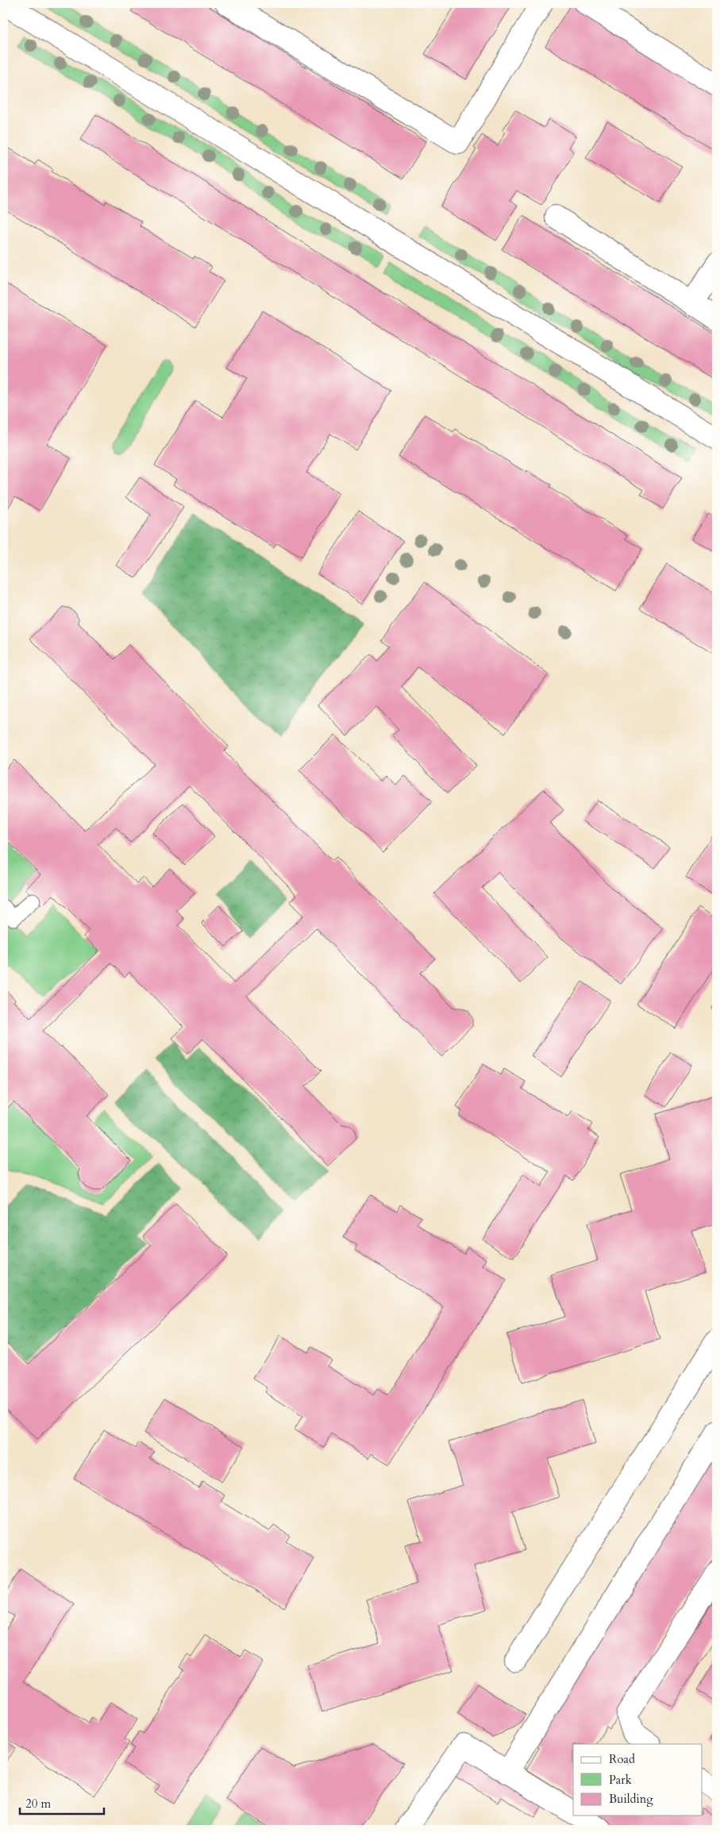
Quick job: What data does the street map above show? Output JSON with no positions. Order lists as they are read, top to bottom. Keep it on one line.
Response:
{"legend":["Road","Park","Building"],"scale_bar":"20 m"}
